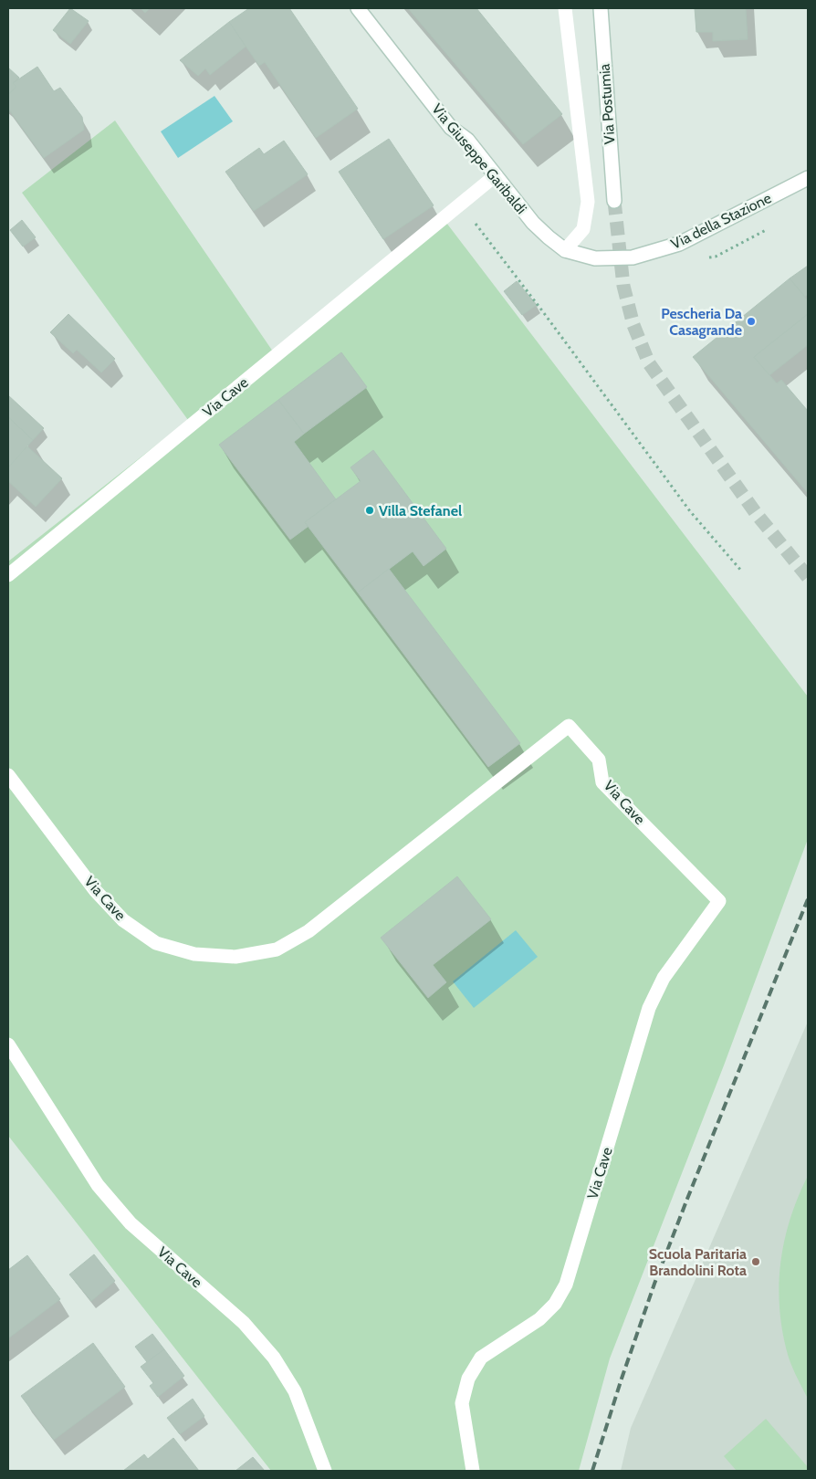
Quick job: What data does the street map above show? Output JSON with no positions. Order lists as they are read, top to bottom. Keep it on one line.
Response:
{"streets":{"street":["Via Postumia","Via Giuseppe Garibaldi","Via della Stazione","Via Cave"]},"crossings":[["Via Giuseppe Garibaldi","Via della Stazione"],["Via Giuseppe Garibaldi","Via Cave"]],"places":["Pescheria Da Casagrande","Villa Stefanel","Scuola Paritaria Brandolini Rota"]}
